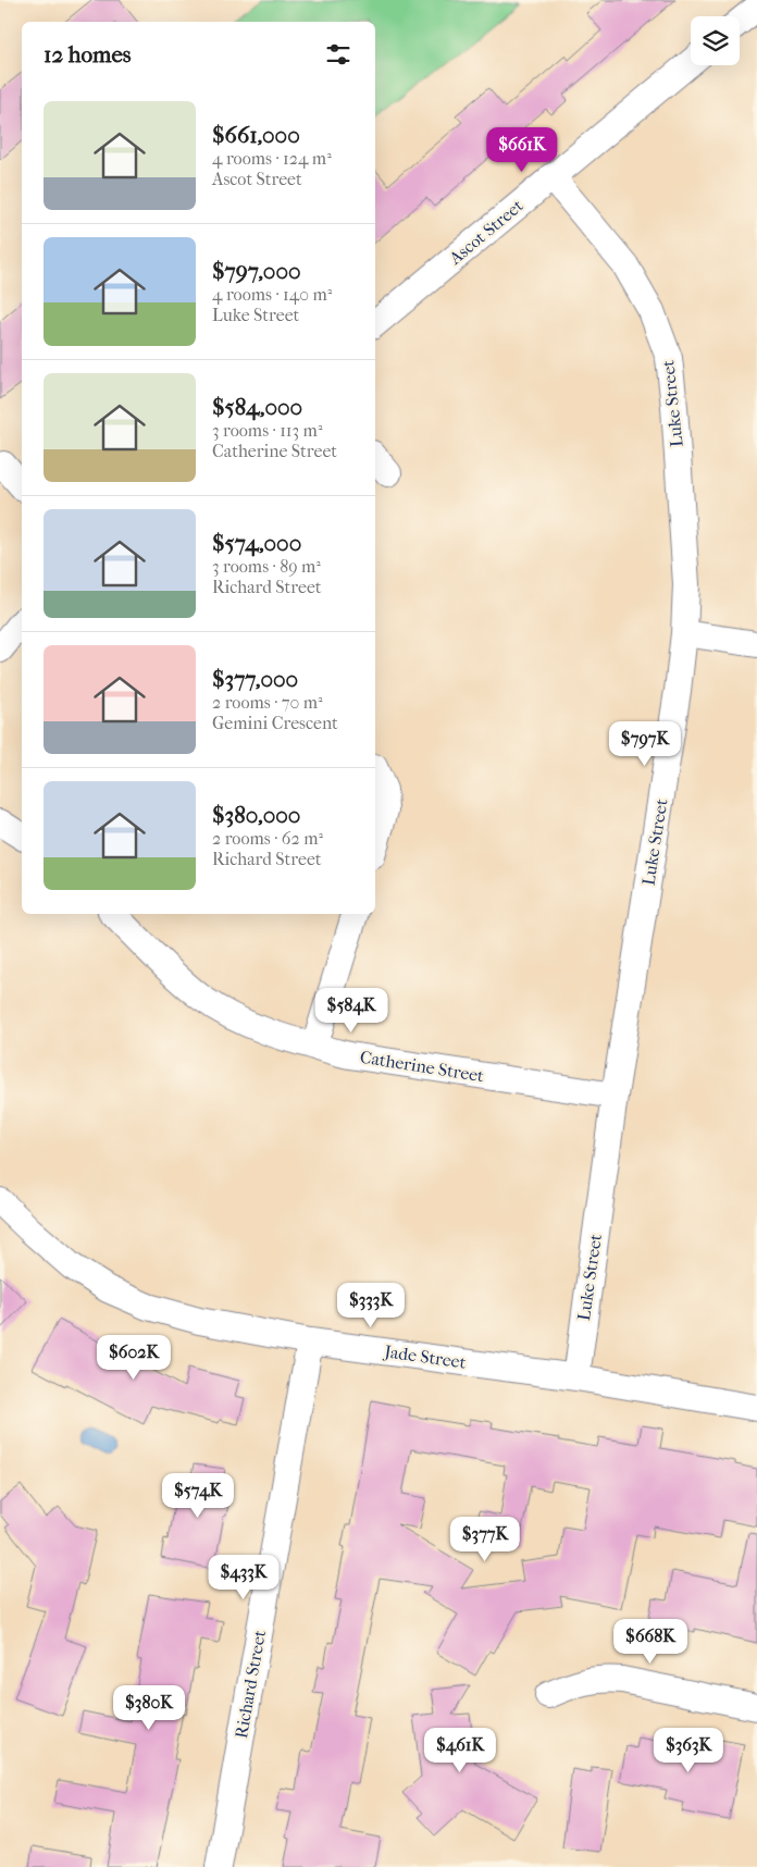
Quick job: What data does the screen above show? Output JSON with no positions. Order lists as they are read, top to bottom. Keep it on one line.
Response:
{"streets":{"street":["Ascot Street","Luke Street","Catherine Street","Jade Street","Richard Street"]},"crossings":[["Ascot Street","Luke Street"],["Luke Street","Catherine Street"],["Luke Street","Jade Street"],["Jade Street","Richard Street"]],"page":{"heading":"12 homes","list":[{"name":"$661,000","note":"4 rooms · 124 m² · Ascot Street"},{"name":"$797,000","note":"4 rooms · 140 m² · Luke Street"},{"name":"$584,000","note":"3 rooms · 113 m² · Catherine Street"},{"name":"$574,000","note":"3 rooms · 89 m² · Richard Street"},{"name":"$377,000","note":"2 rooms · 70 m² · Gemini Crescent"},{"name":"$380,000","note":"2 rooms · 62 m² · Richard Street"}],"price":["$661K","$797K","$584K","$333K","$602K","$574K","$377K","$433K","$668K","$380K","$461K","$363K"]}}
